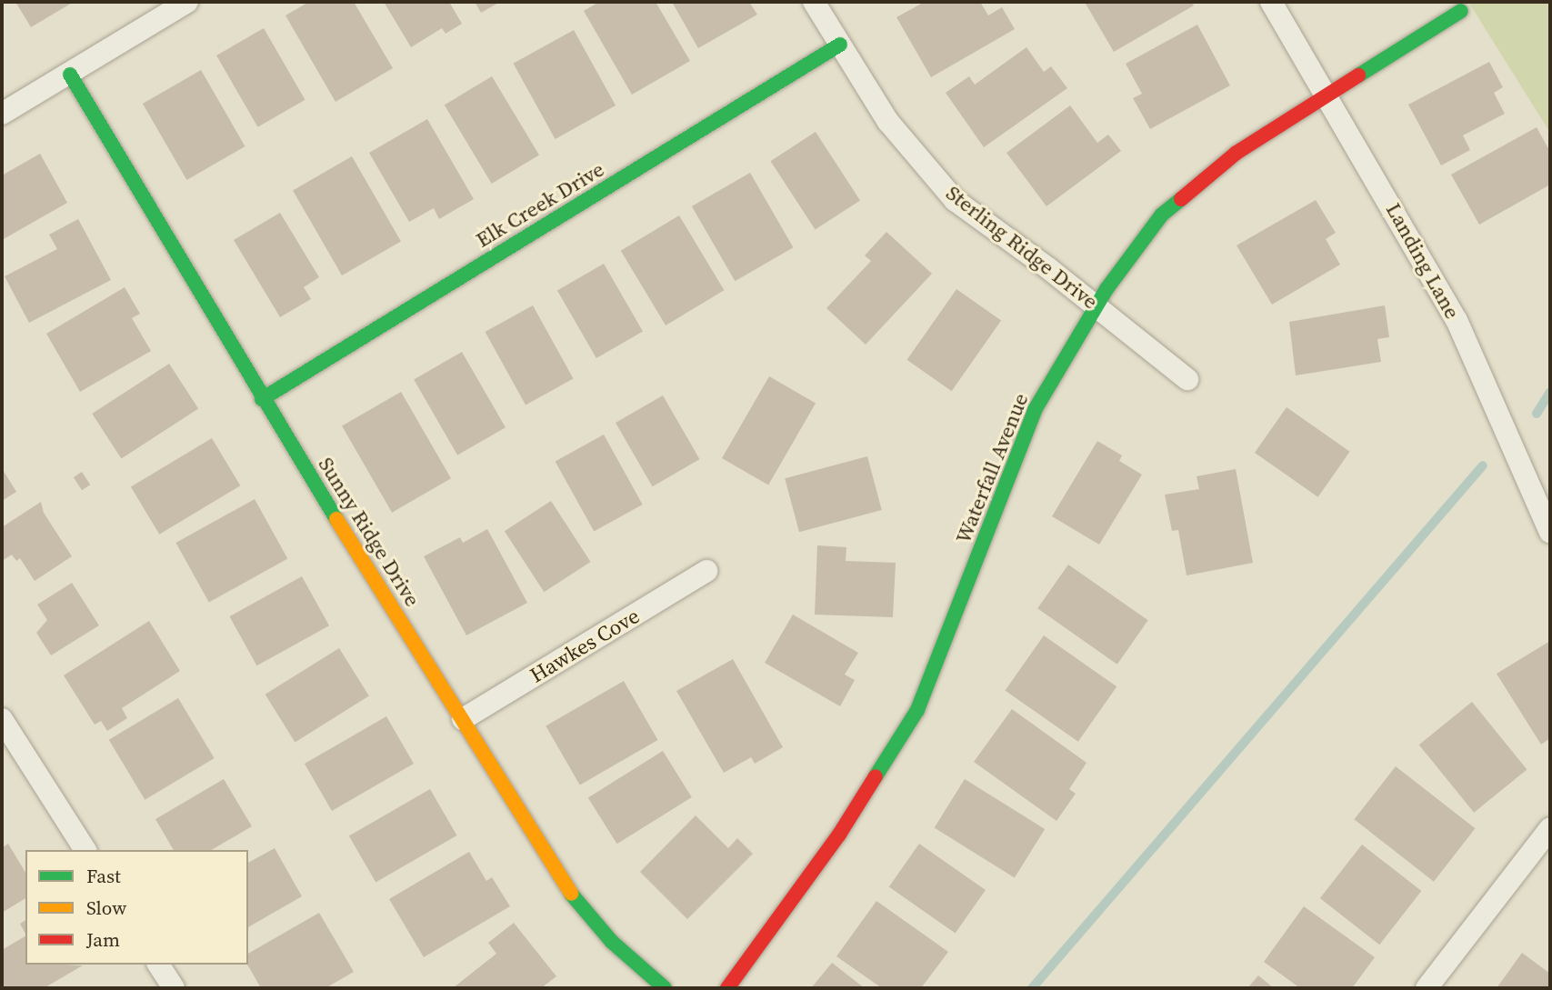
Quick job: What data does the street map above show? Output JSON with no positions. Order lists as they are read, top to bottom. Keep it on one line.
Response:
{"streets":{"street":["Elk Creek Drive","Sterling Ridge Drive","Landing Lane","Waterfall Avenue","Sunny Ridge Drive","Hawkes Cove"]},"crossings":[["Elk Creek Drive","Sterling Ridge Drive"],["Elk Creek Drive","Sunny Ridge Drive"],["Sterling Ridge Drive","Waterfall Avenue"],["Landing Lane","Waterfall Avenue"],["Sunny Ridge Drive","Hawkes Cove"]],"legend":["Fast","Slow","Jam"]}
